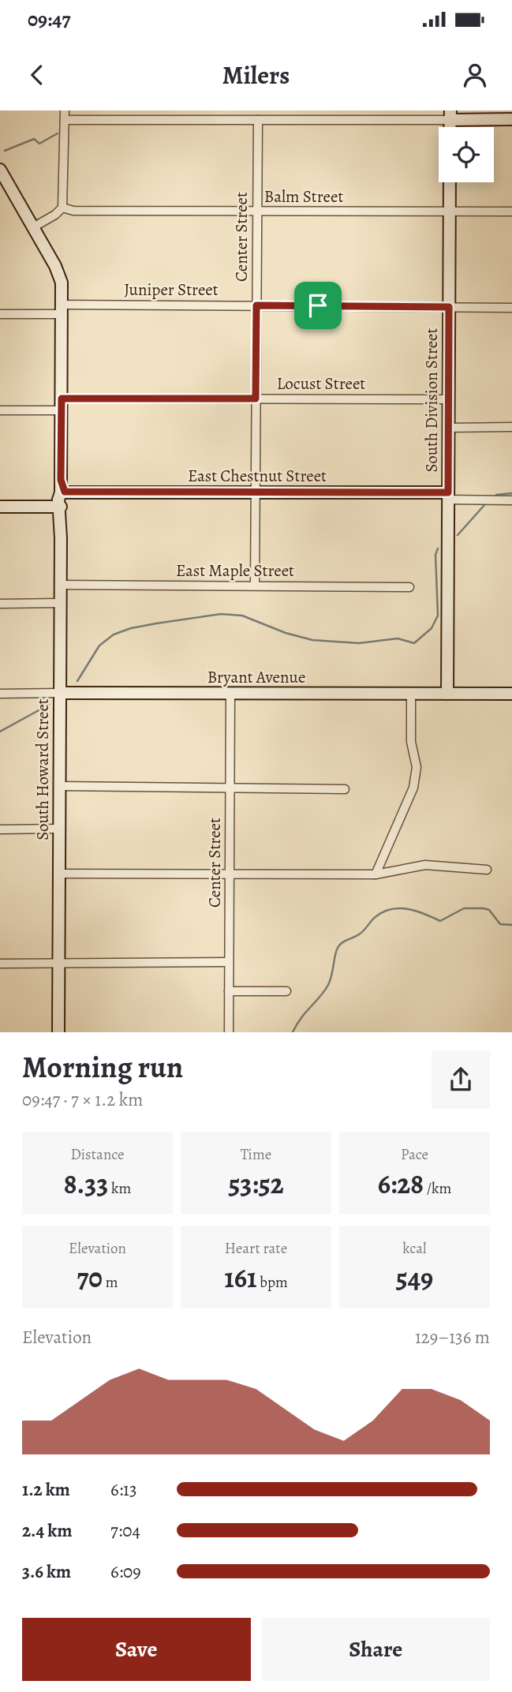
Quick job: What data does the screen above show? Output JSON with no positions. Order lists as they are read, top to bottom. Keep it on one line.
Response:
{"streets":{"main road":["South Division Street","East Chestnut Street","Bryant Avenue","South Howard Street"],"street":["Balm Street","Center Street","Juniper Street","Locust Street","East Maple Street"]},"crossings":[["Balm Street","Center Street"],["Balm Street","South Division Street"],["Center Street","Juniper Street"],["Center Street","Locust Street"],["Center Street","East Chestnut Street"],["Center Street","East Maple Street"],["Center Street","Bryant Avenue"],["Juniper Street","South Division Street"],["Locust Street","South Division Street"],["South Division Street","East Chestnut Street"],["South Division Street","Bryant Avenue"],["East Maple Street","South Howard Street"],["Bryant Avenue","South Howard Street"]],"page":{"status":"09:47","header":"Milers","heading":["Morning run","09:47 · 7 × 1.2 km"],"stats":[["Distance","8.33 km"],["Time","53:52"],["Pace","6:28 /km"],["Elevation","70 m"],["Heart rate","161 bpm"],["kcal","549"]],"chart":["Elevation","129–136 m"],"list":[{"name":"1.2 km","note":"6:13"},{"name":"2.4 km","note":"7:04"},{"name":"3.6 km","note":"6:09"}],"buttons":["Save","Share"]}}
